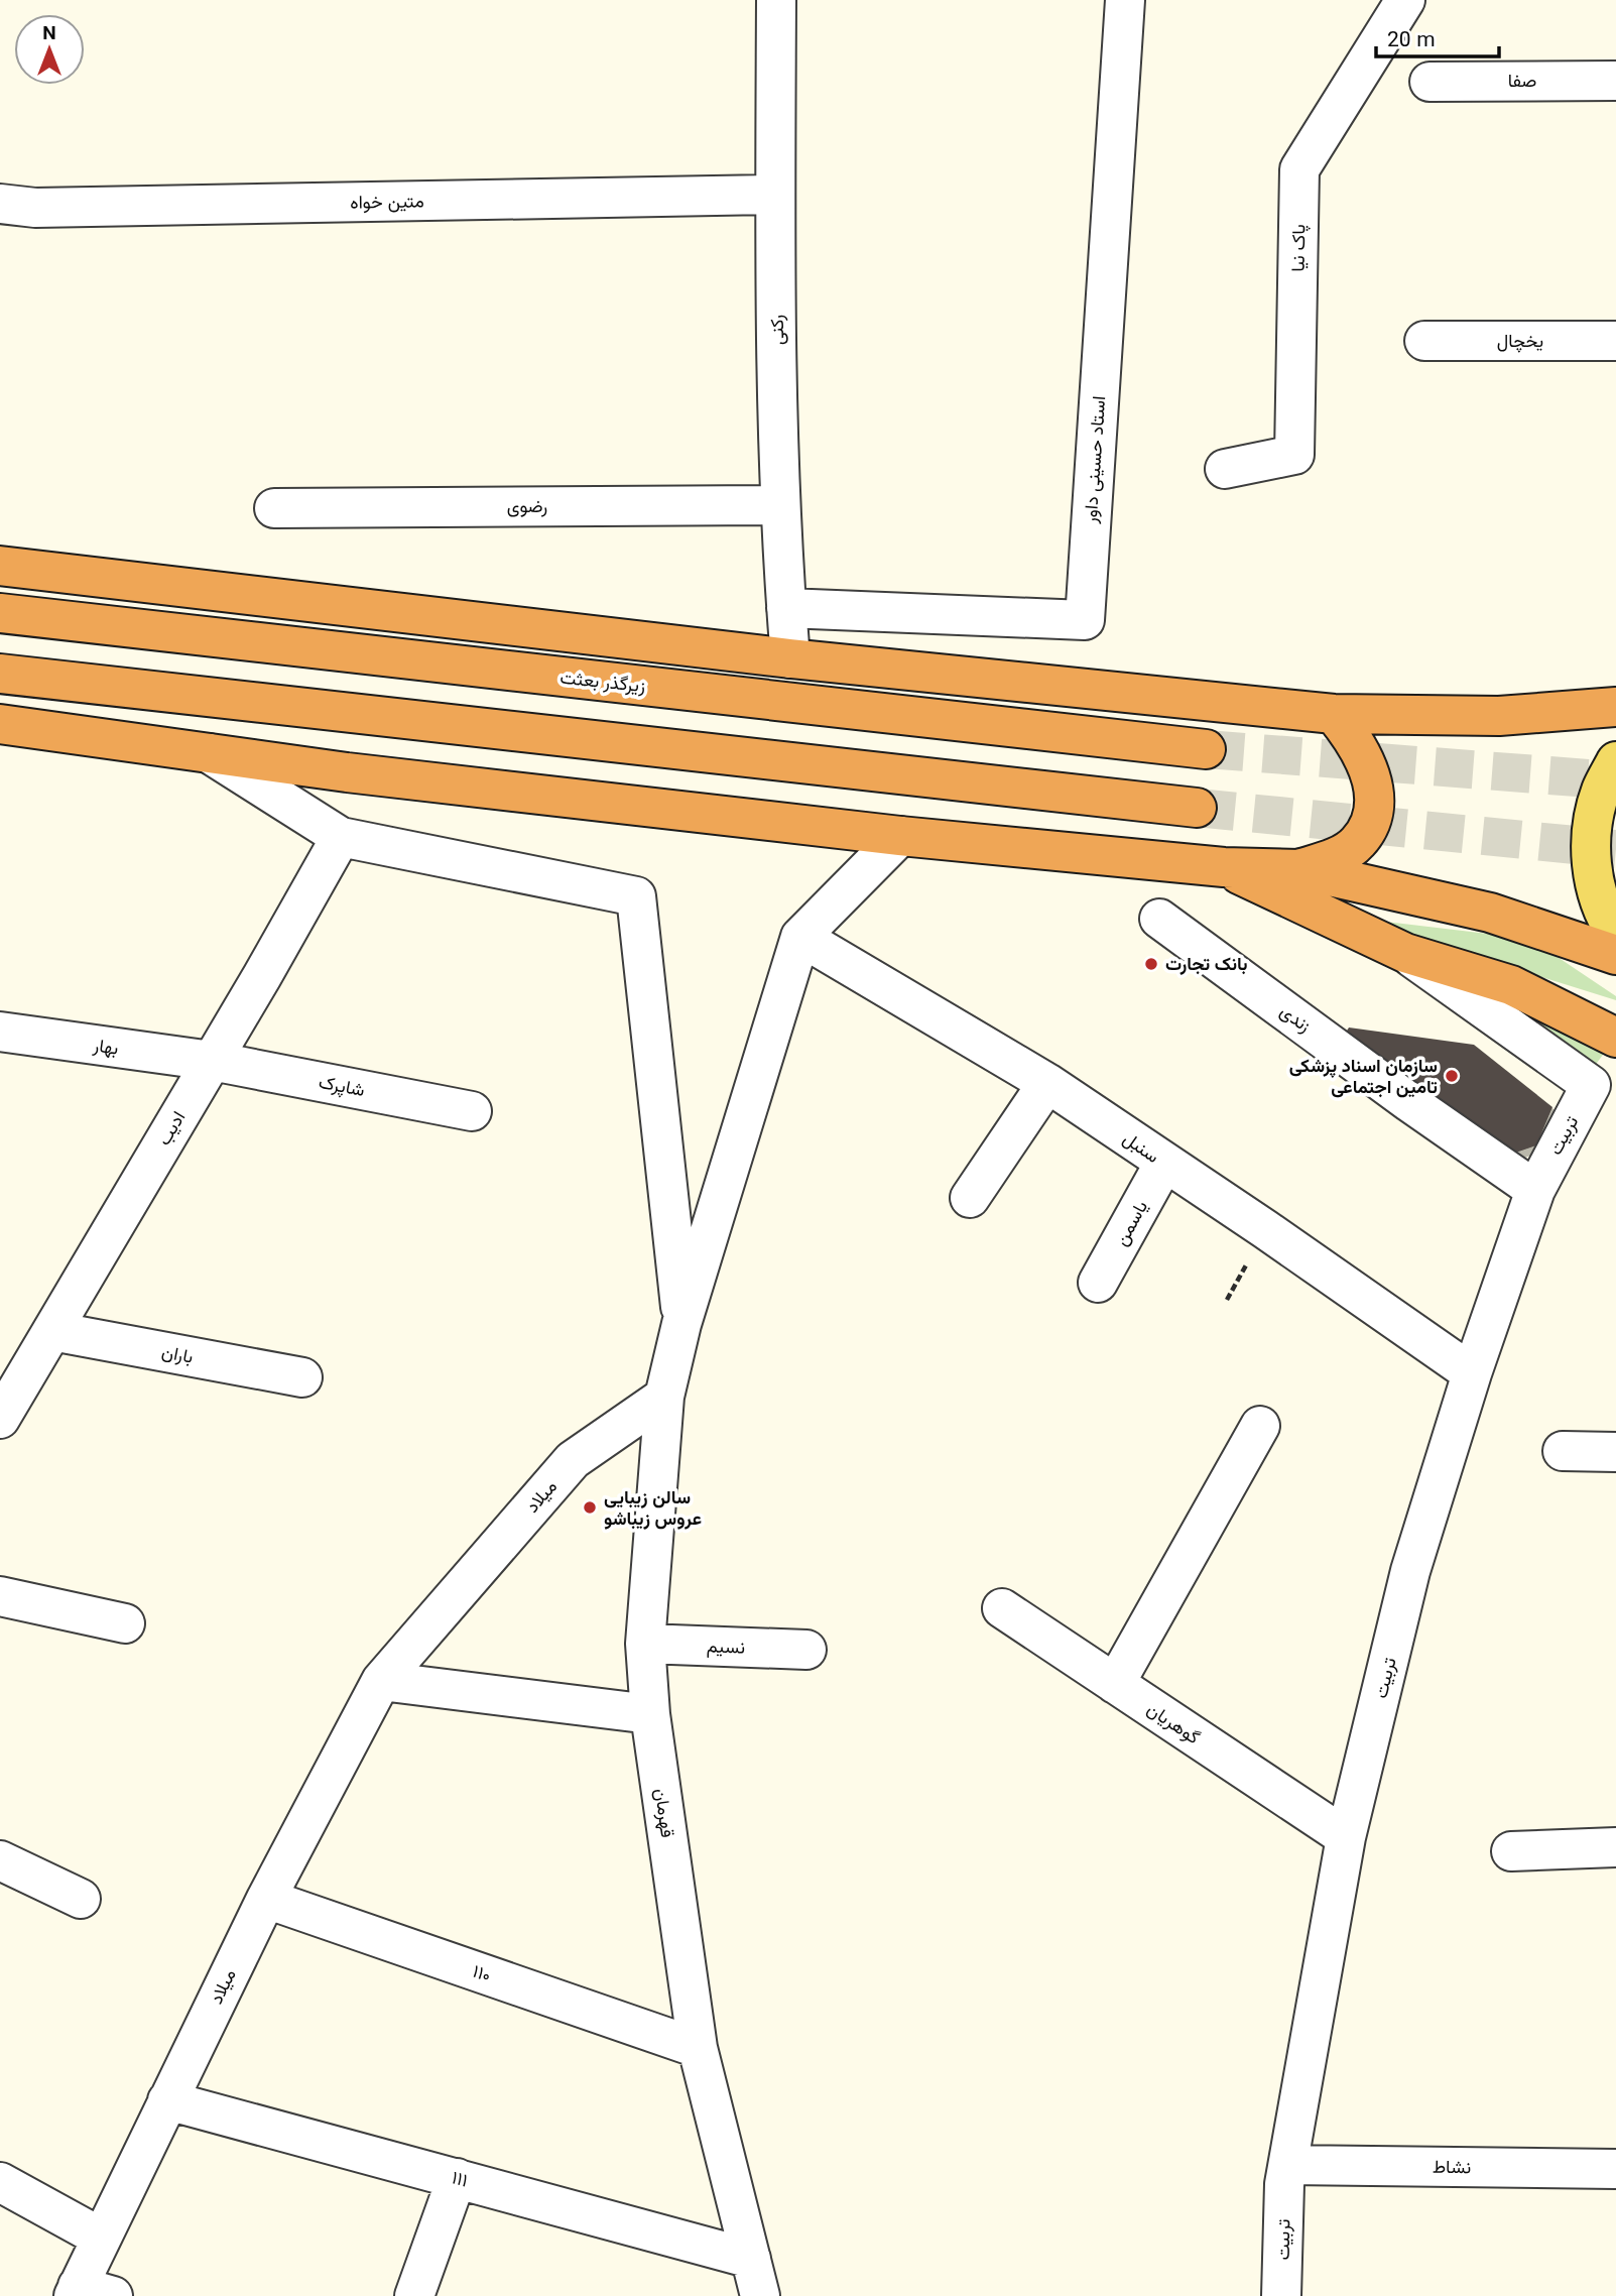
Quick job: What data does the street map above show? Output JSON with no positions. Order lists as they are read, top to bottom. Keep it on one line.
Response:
{"streets":{"highway":["زیرگذر بعثت"],"street":["صفا","متین خواه","پاک نیا","رکنی","یخچال","استاد حسینی داور","رضوی","زندی","بهار","شاپرک","ادیب","تربیت","سنبل","یاسمن","باران","میلاد","نسیم","گوهریان","قهرمان","۱۱۰","نشاط","۱۱۱"]},"crossings":[["متین خواه","رکنی"],["رکنی","استاد حسینی داور"],["رکنی","رضوی"],["زندی","تربیت"],["بهار","شاپرک"],["بهار","ادیب"],["شاپرک","ادیب"],["ادیب","باران"],["تربیت","سنبل"],["تربیت","گوهریان"],["تربیت","نشاط"],["سنبل","یاسمن"],["سنبل","قهرمان"],["میلاد","قهرمان"],["میلاد","۱۱۰"],["میلاد","۱۱۱"],["نسیم","قهرمان"],["قهرمان","۱۱۰"],["قهرمان","۱۱۱"]],"places":["بانک تجارت","سازمان اسناد پزشکی تامین اجتماعی","سالن زیبایی عروس زیباشو"],"scale_bar":"20 m","north":"top"}
